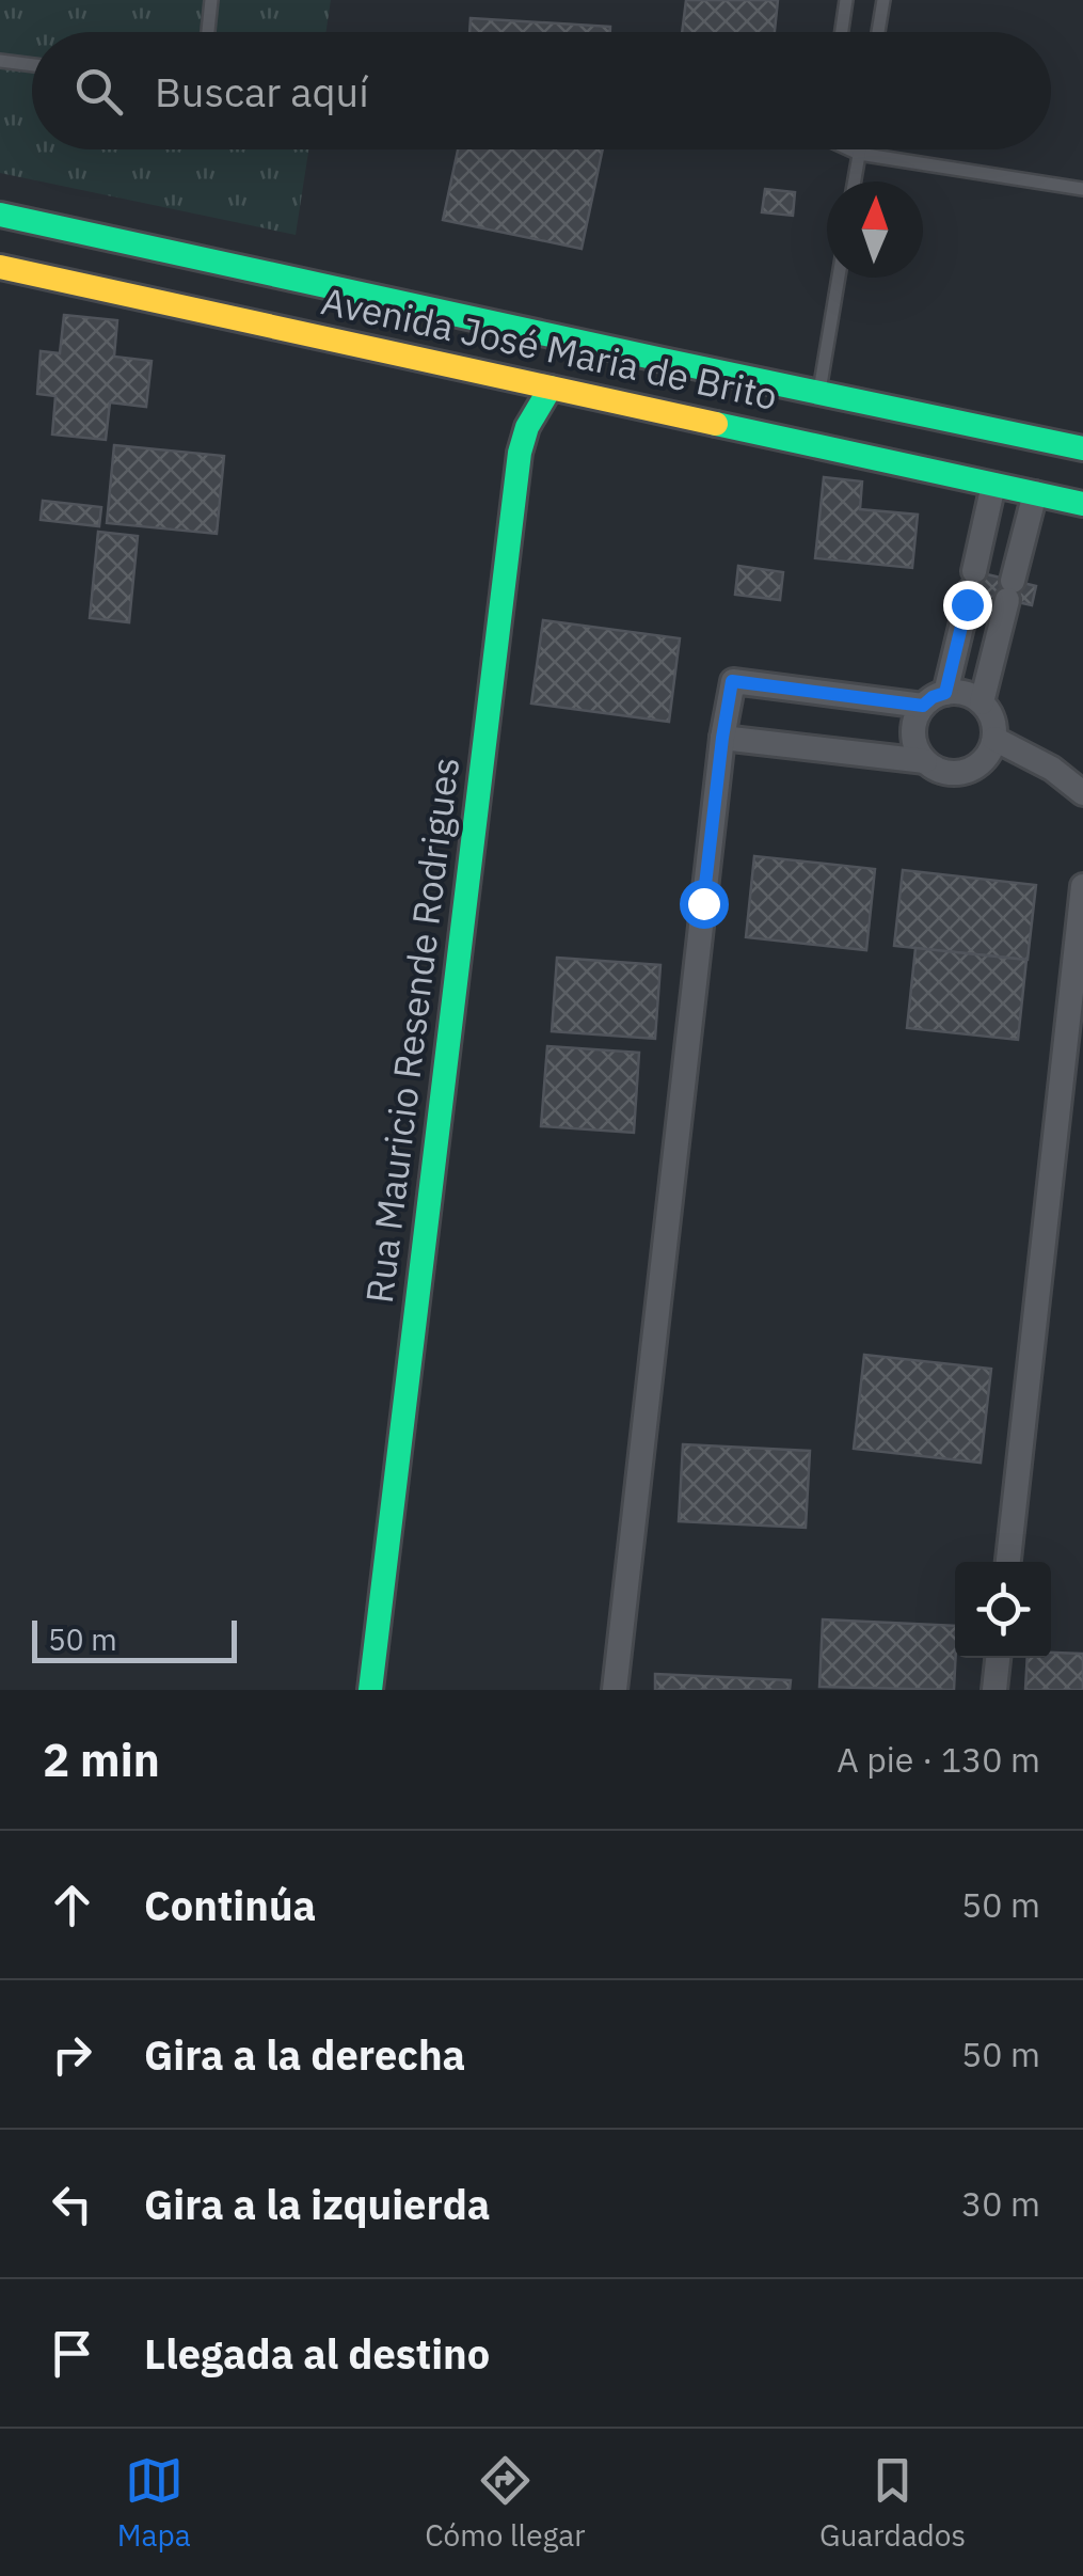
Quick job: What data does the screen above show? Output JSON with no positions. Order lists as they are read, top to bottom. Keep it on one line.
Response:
{"streets":{"main road":["Avenida José Maria de Brito","Rua Mauricio Resende Rodrigues"]},"crossings":[["Avenida José Maria de Brito","Rua Mauricio Resende Rodrigues"]],"scale_bar":"50 m","north":"top","page":{"search":"Buscar aquí","scale":"50 m","heading":["2 min","A pie · 130 m"],"list":[["Continúa","50 m"],["Gira a la derecha","50 m"],["Gira a la izquierda","30 m"],"Llegada al destino"],"nav":["Mapa","Cómo llegar","Guardados"]}}
